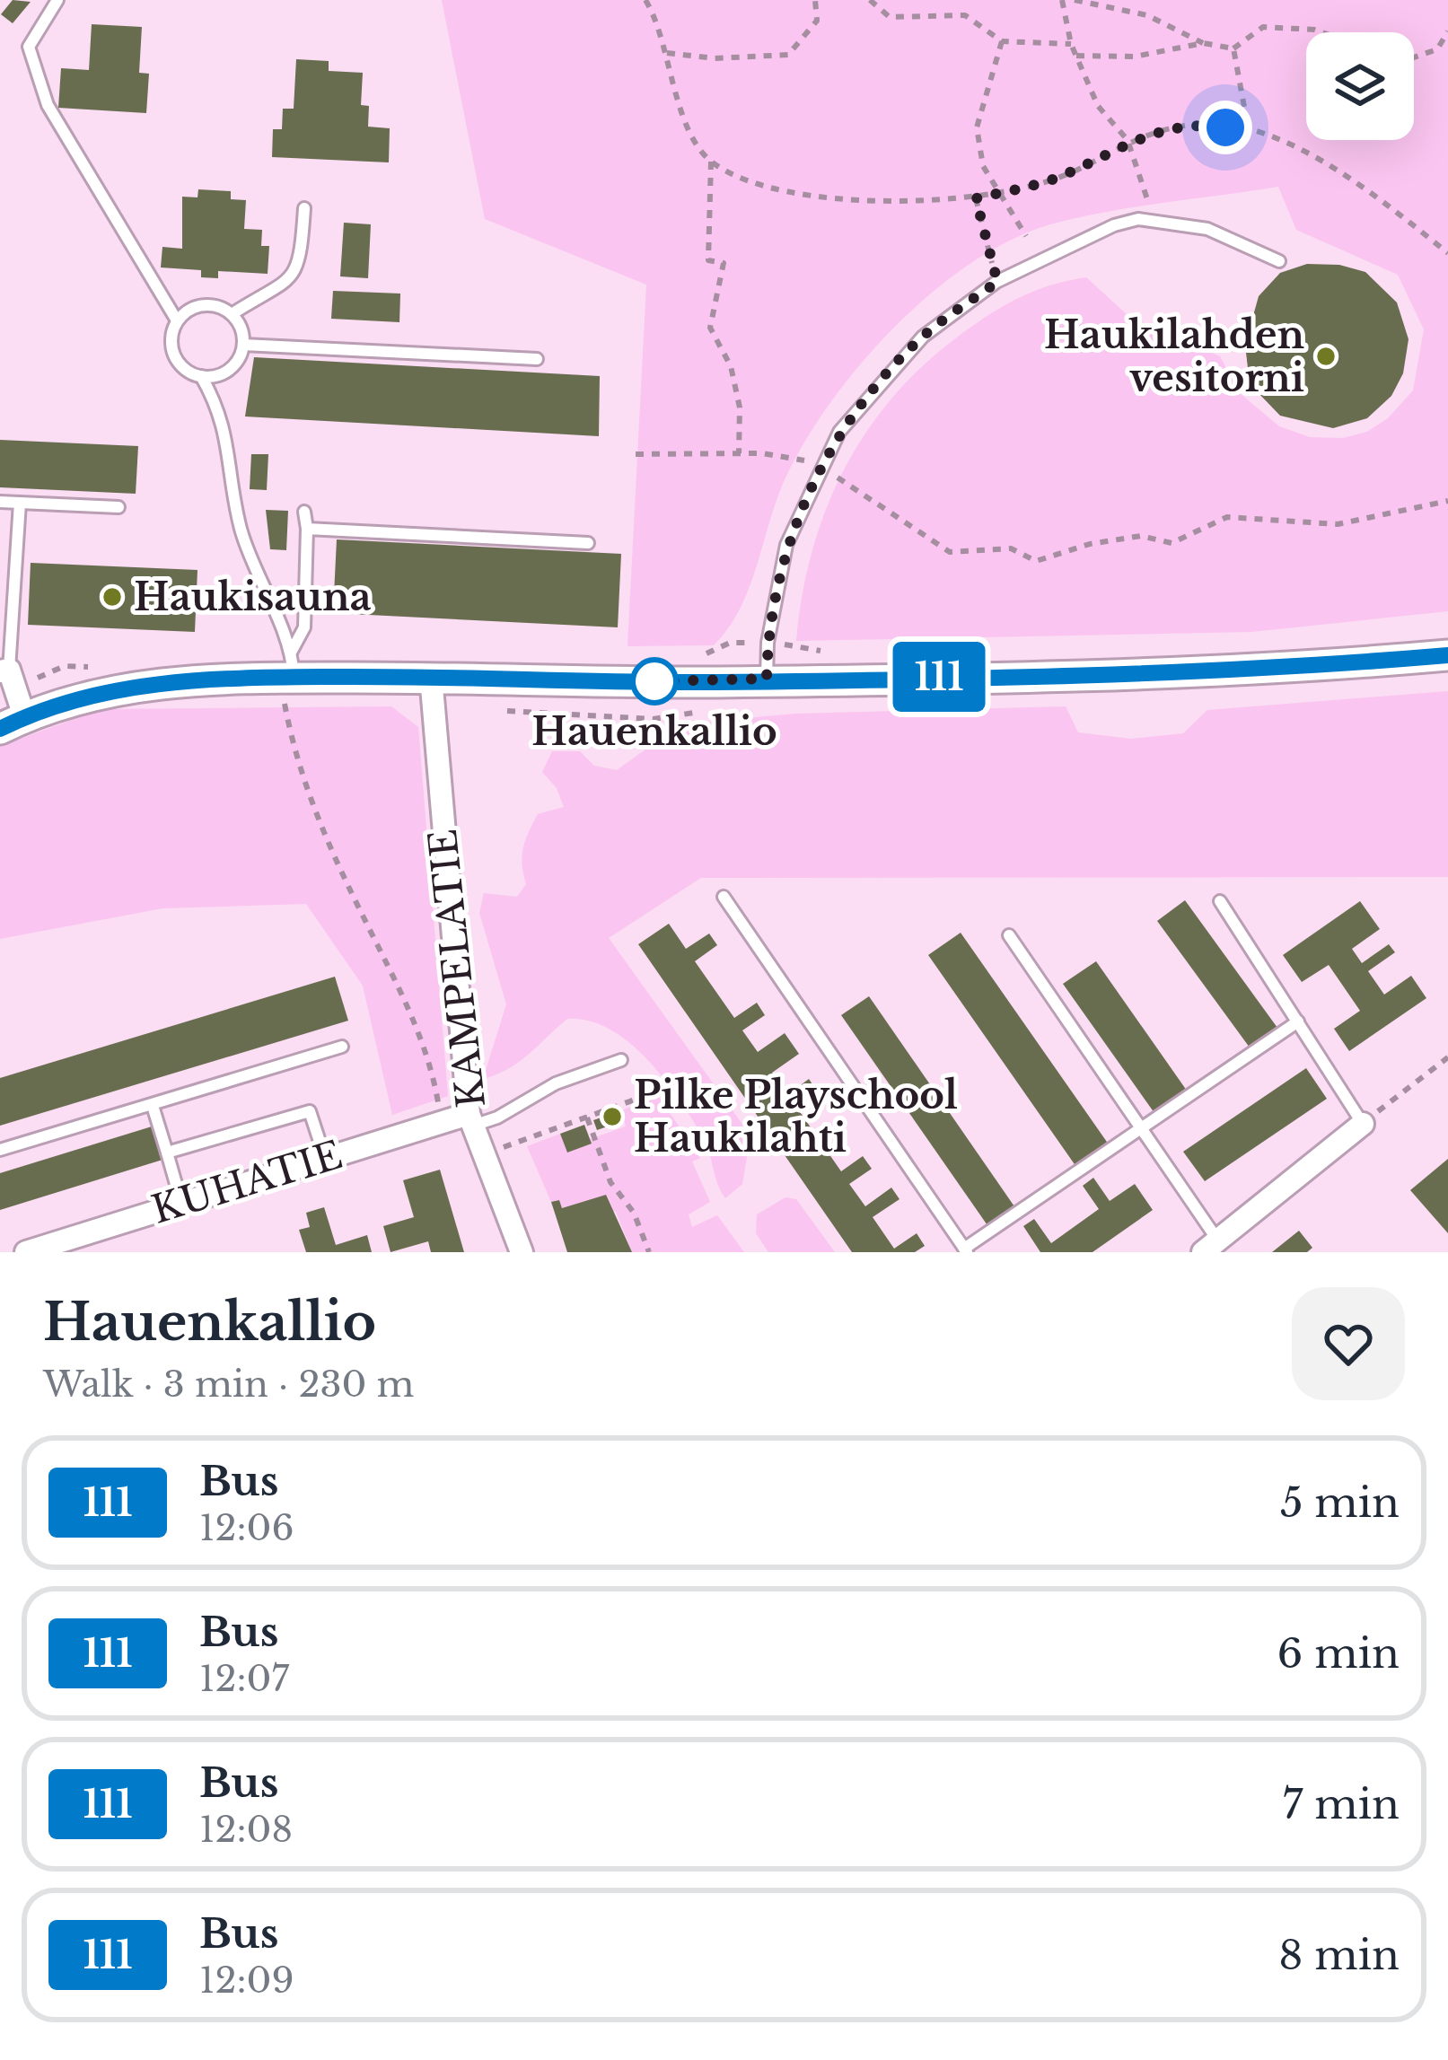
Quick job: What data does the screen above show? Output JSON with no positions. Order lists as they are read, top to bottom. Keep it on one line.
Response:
{"streets":{"street":["KAMPELATIE","KUHATIE"]},"crossings":[["KAMPELATIE","KUHATIE"]],"places":["Haukilahden vesitorni","Haukisauna","Hauenkallio","Pilke Playschool Haukilahti"],"lines":["bus line 111"],"page":{"on_map":"111","heading":["Hauenkallio","Walk · 3 min · 230 m"],"list":[{"mark":"111","name":"Bus","note":"12:06","value":"5 min"},{"mark":"111","name":"Bus","note":"12:07","value":"6 min"},{"mark":"111","name":"Bus","note":"12:08","value":"7 min"},{"mark":"111","name":"Bus","note":"12:09","value":"8 min"}]}}
